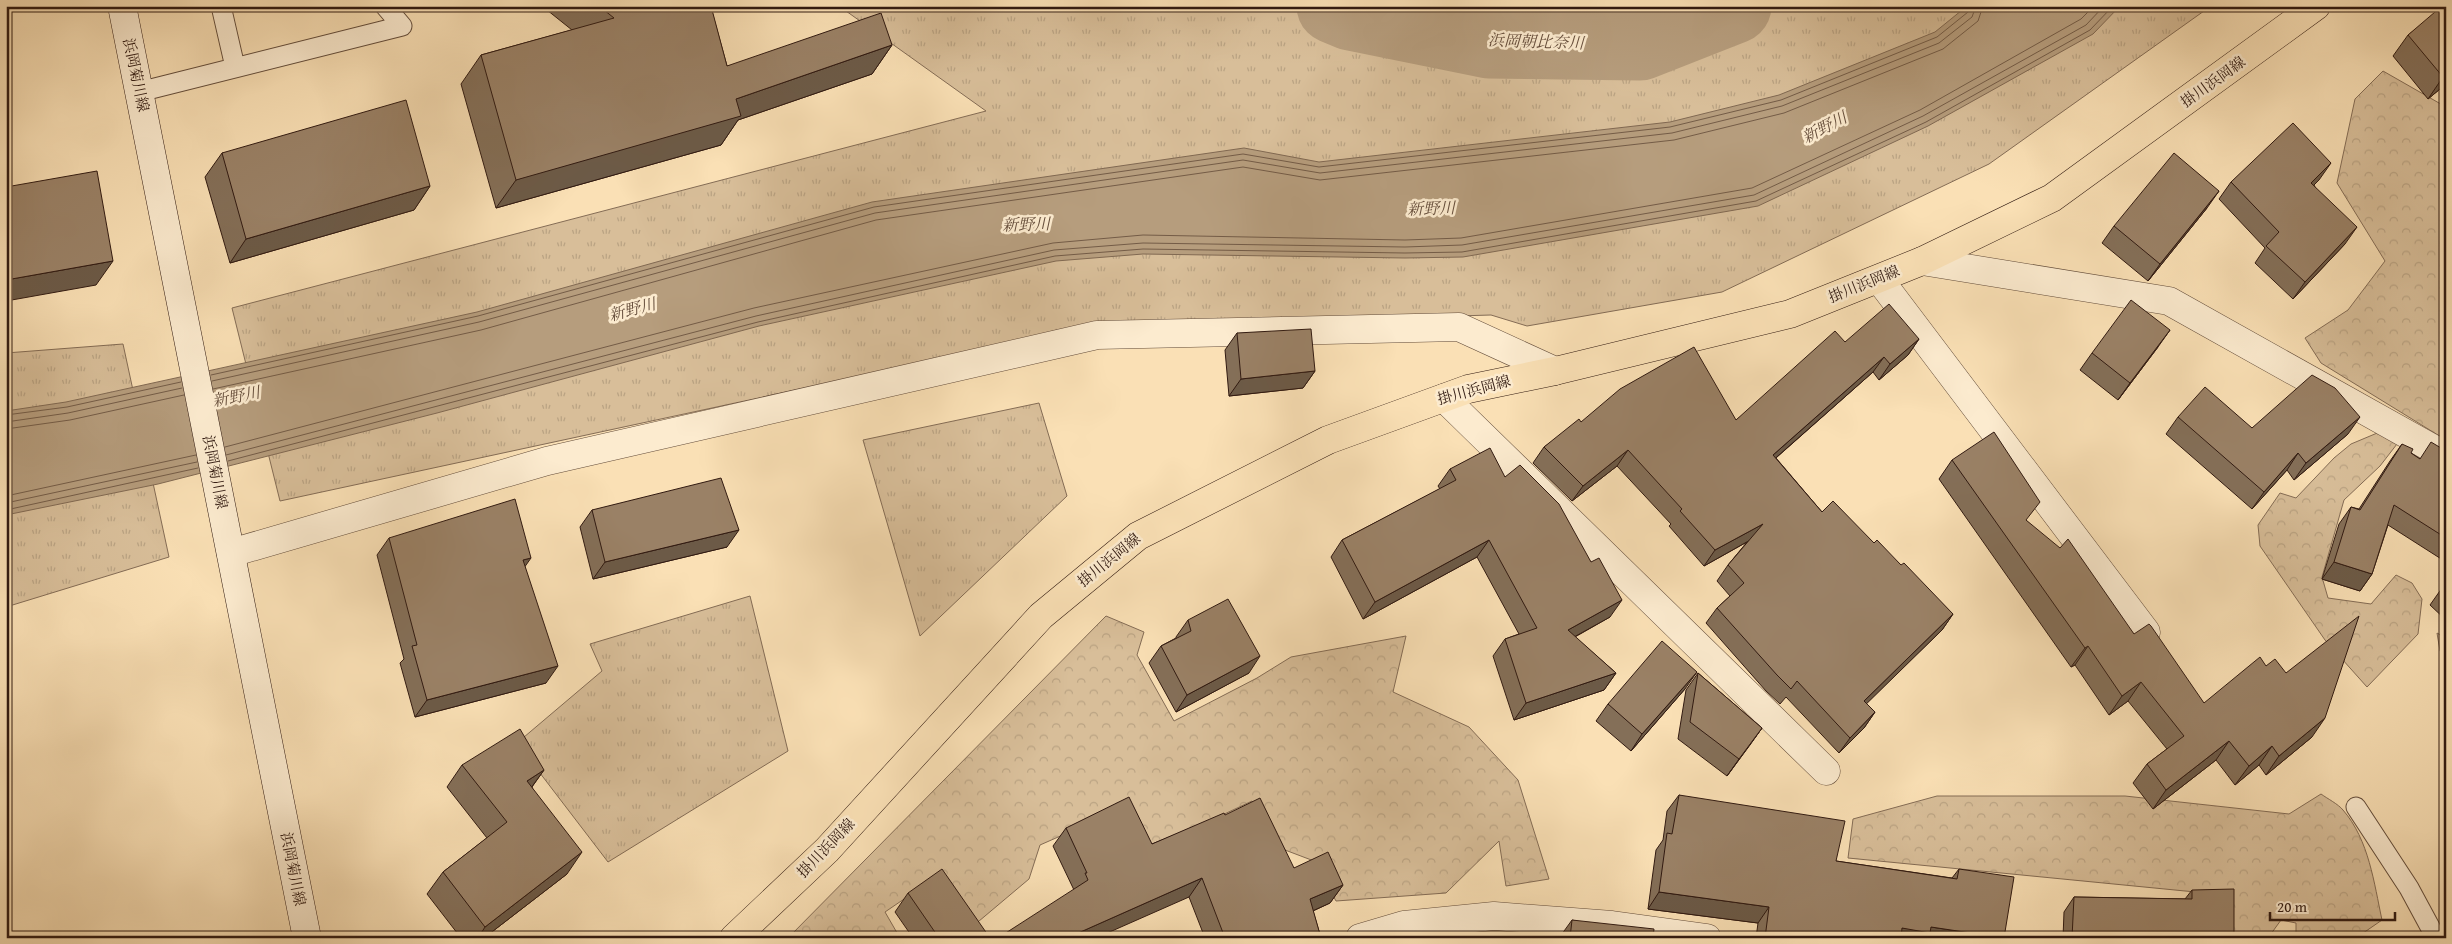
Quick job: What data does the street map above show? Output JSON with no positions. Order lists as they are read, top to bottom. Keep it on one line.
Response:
{"streets":{"main road":["掛川浜岡線"],"street":["浜岡菊川線"]},"water":["浜岡朝比奈川","新野川"],"scale_bar":"20 m"}
